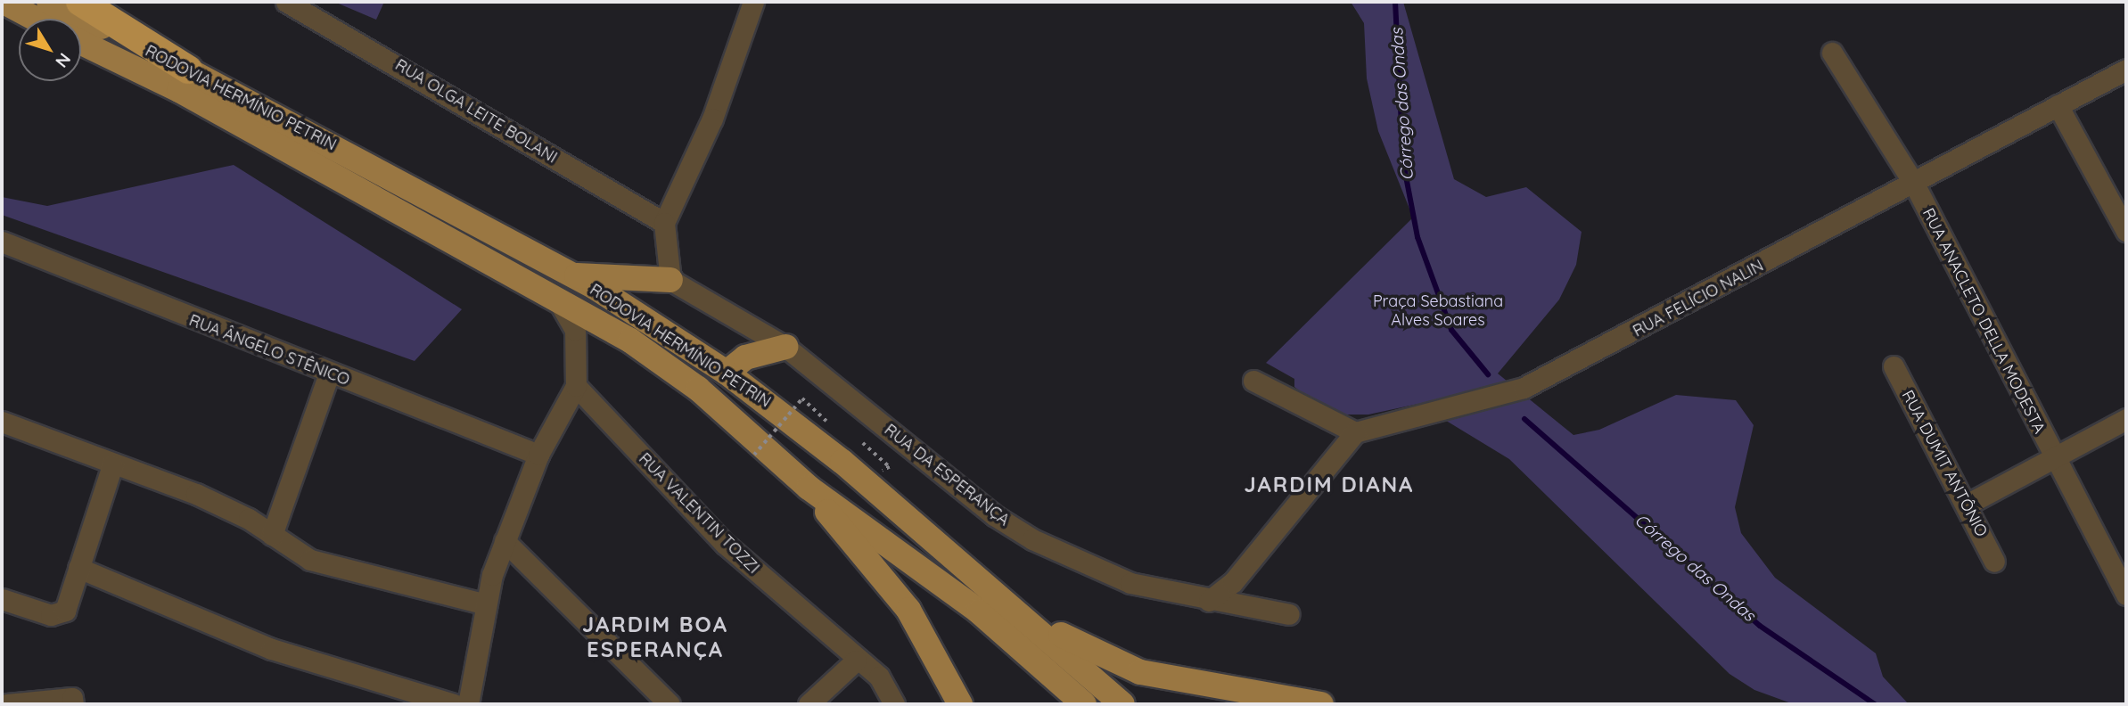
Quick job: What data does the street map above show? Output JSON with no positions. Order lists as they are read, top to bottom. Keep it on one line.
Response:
{"streets":{"main road":["RODOVIA HERMÍNIO PETRIN"],"street":["RUA OLGA LEITE BOLANI","RUA FELÍCIO NALIN","RUA ANACLETO DELLA MODESTA","RUA ÂNGELO STÊNICO","RUA DUMIT ANTÔNIO","RUA DA ESPERANÇA","RUA VALENTIN TOZZI"]},"crossings":[["RUA FELÍCIO NALIN","RUA ANACLETO DELLA MODESTA"]],"districts":["JARDIM DIANA","JARDIM BOA ESPERANÇA"],"water":["Córrego das Ondas"],"parks":["Praça Sebastiana Alves Soares"],"north":"bottom right"}
